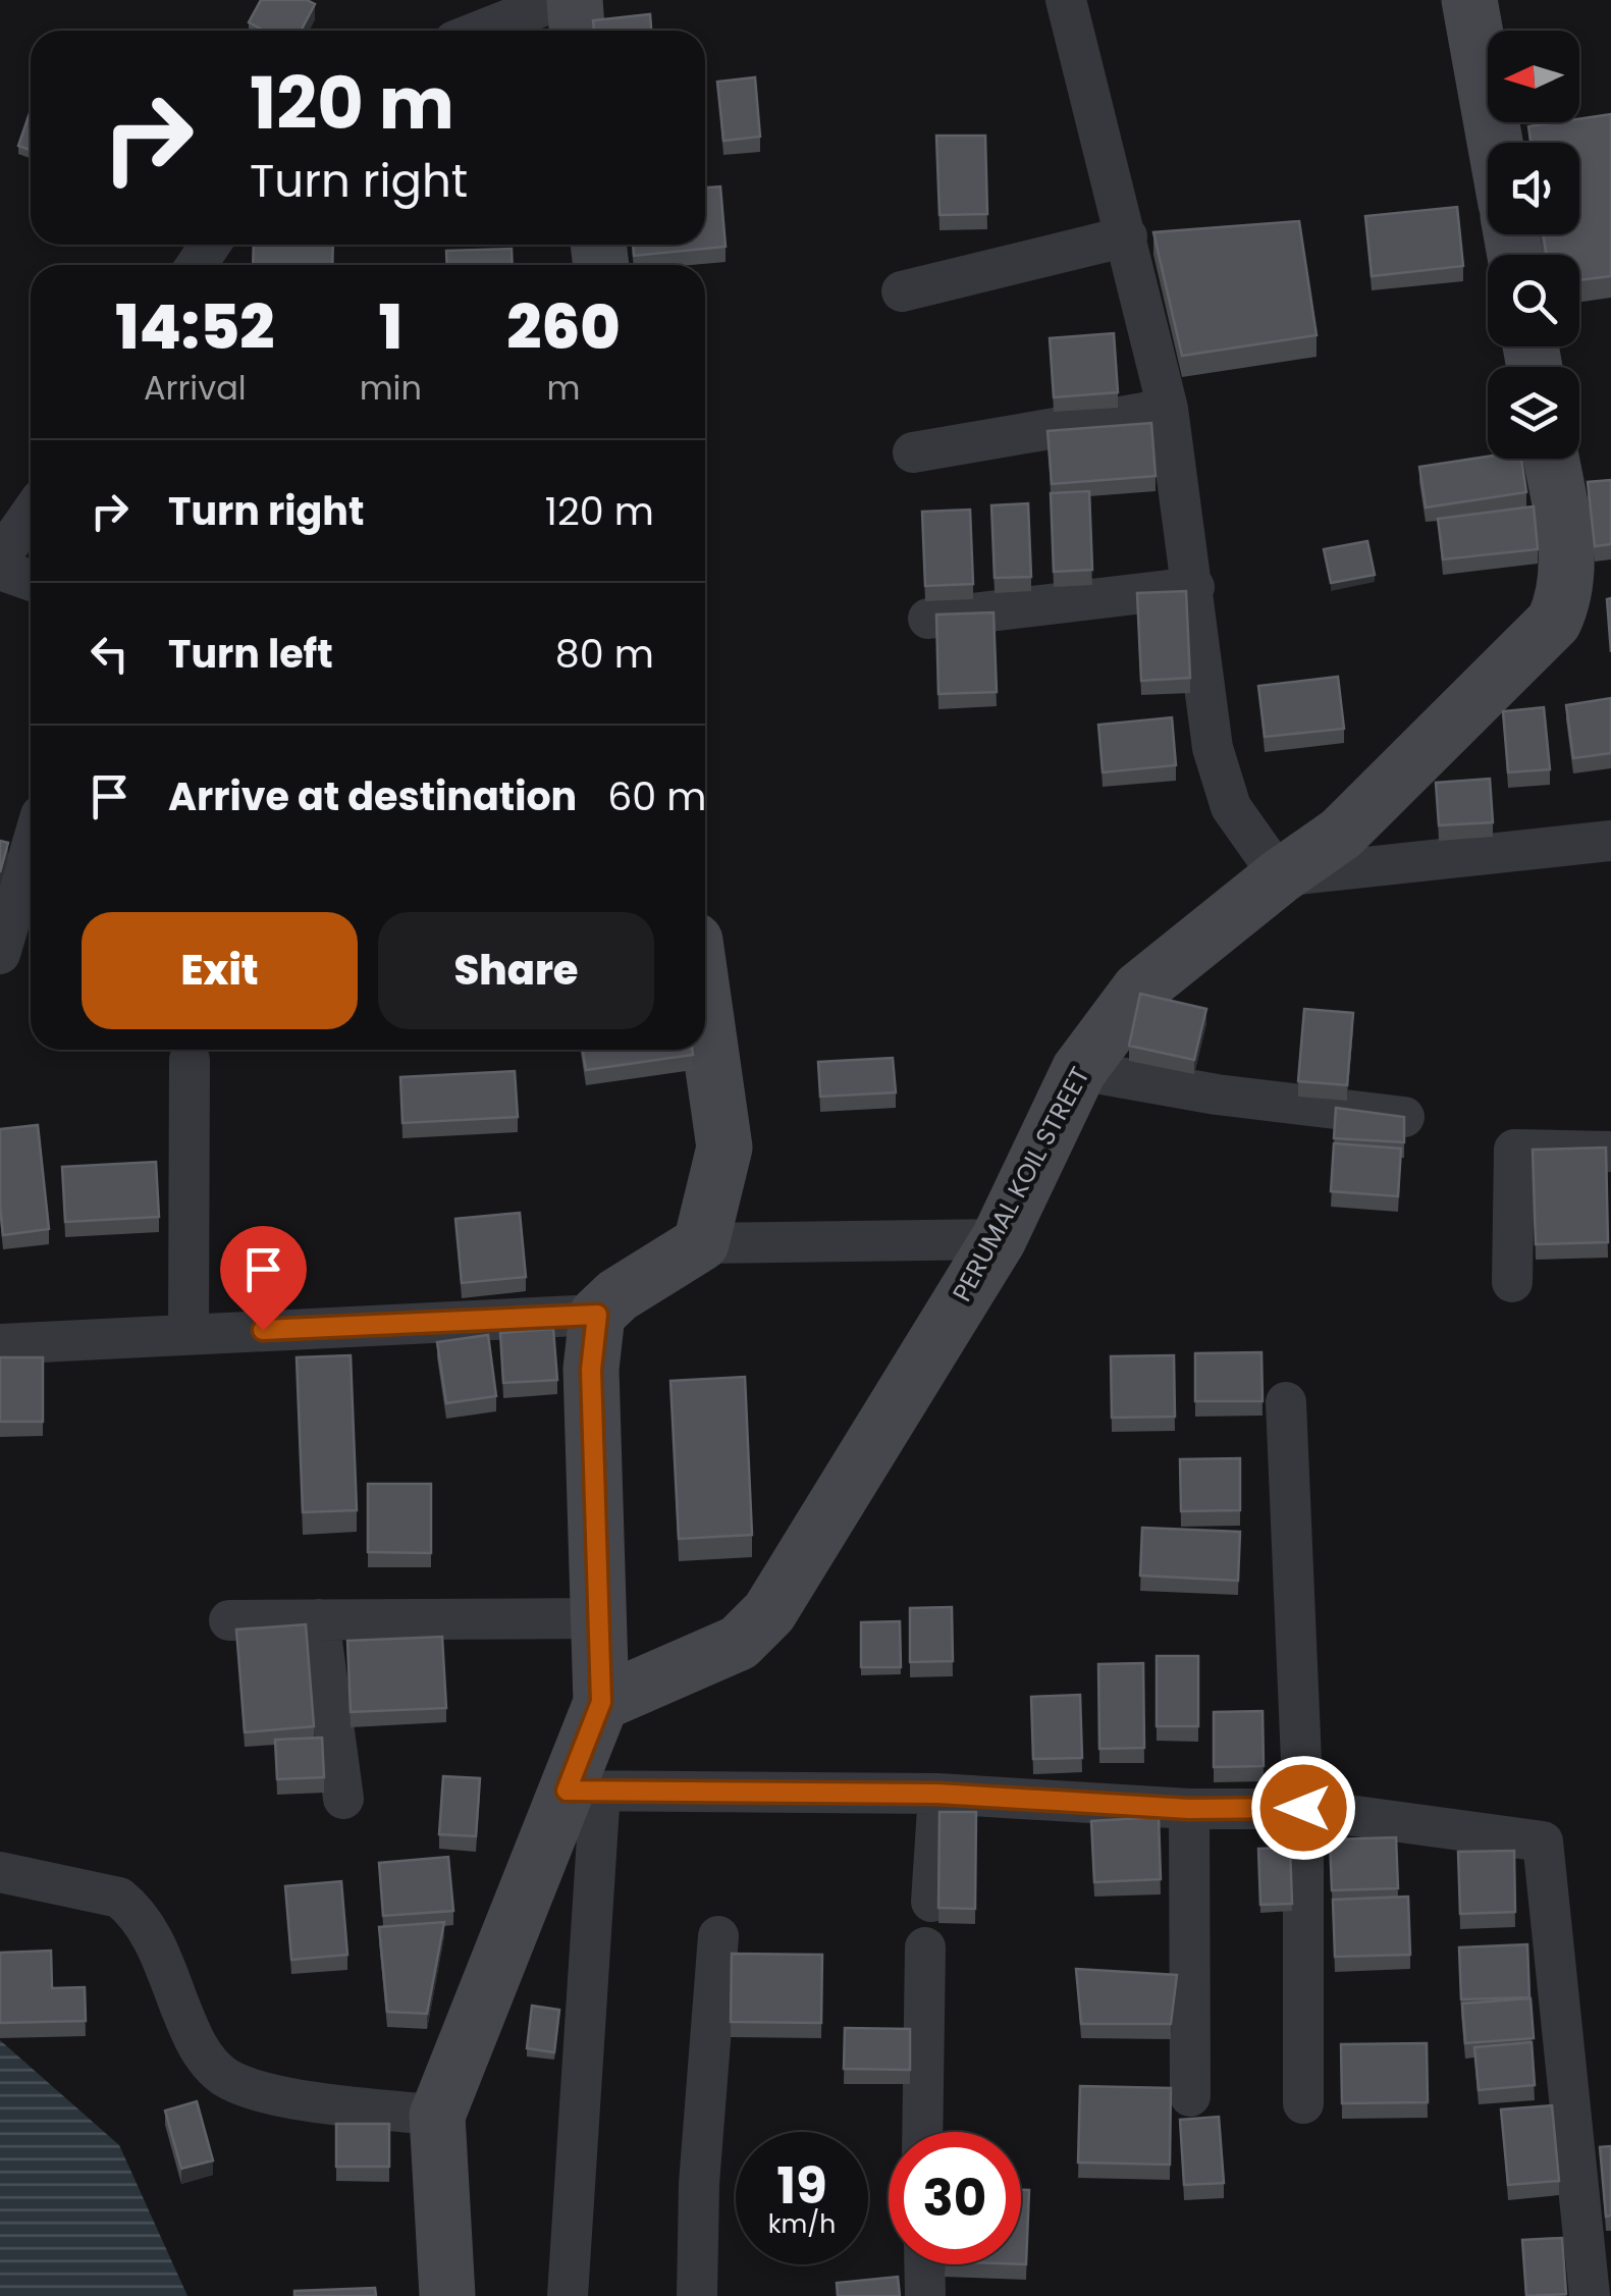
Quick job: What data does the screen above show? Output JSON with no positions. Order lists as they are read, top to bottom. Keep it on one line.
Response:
{"streets":{"street":["PERUMAL KOIL STREET"]},"north":"left","page":{"turn":["120 m","Turn right"],"eta":["14:52","Arrival","1","min","260","m"],"list":[{"name":"Turn right","value":"120 m"},{"name":"Turn left","value":"80 m"},{"name":"Arrive at destination","value":"60 m"}],"buttons":["Exit","Share"],"speed":"19 km/h","limit":"30"}}
